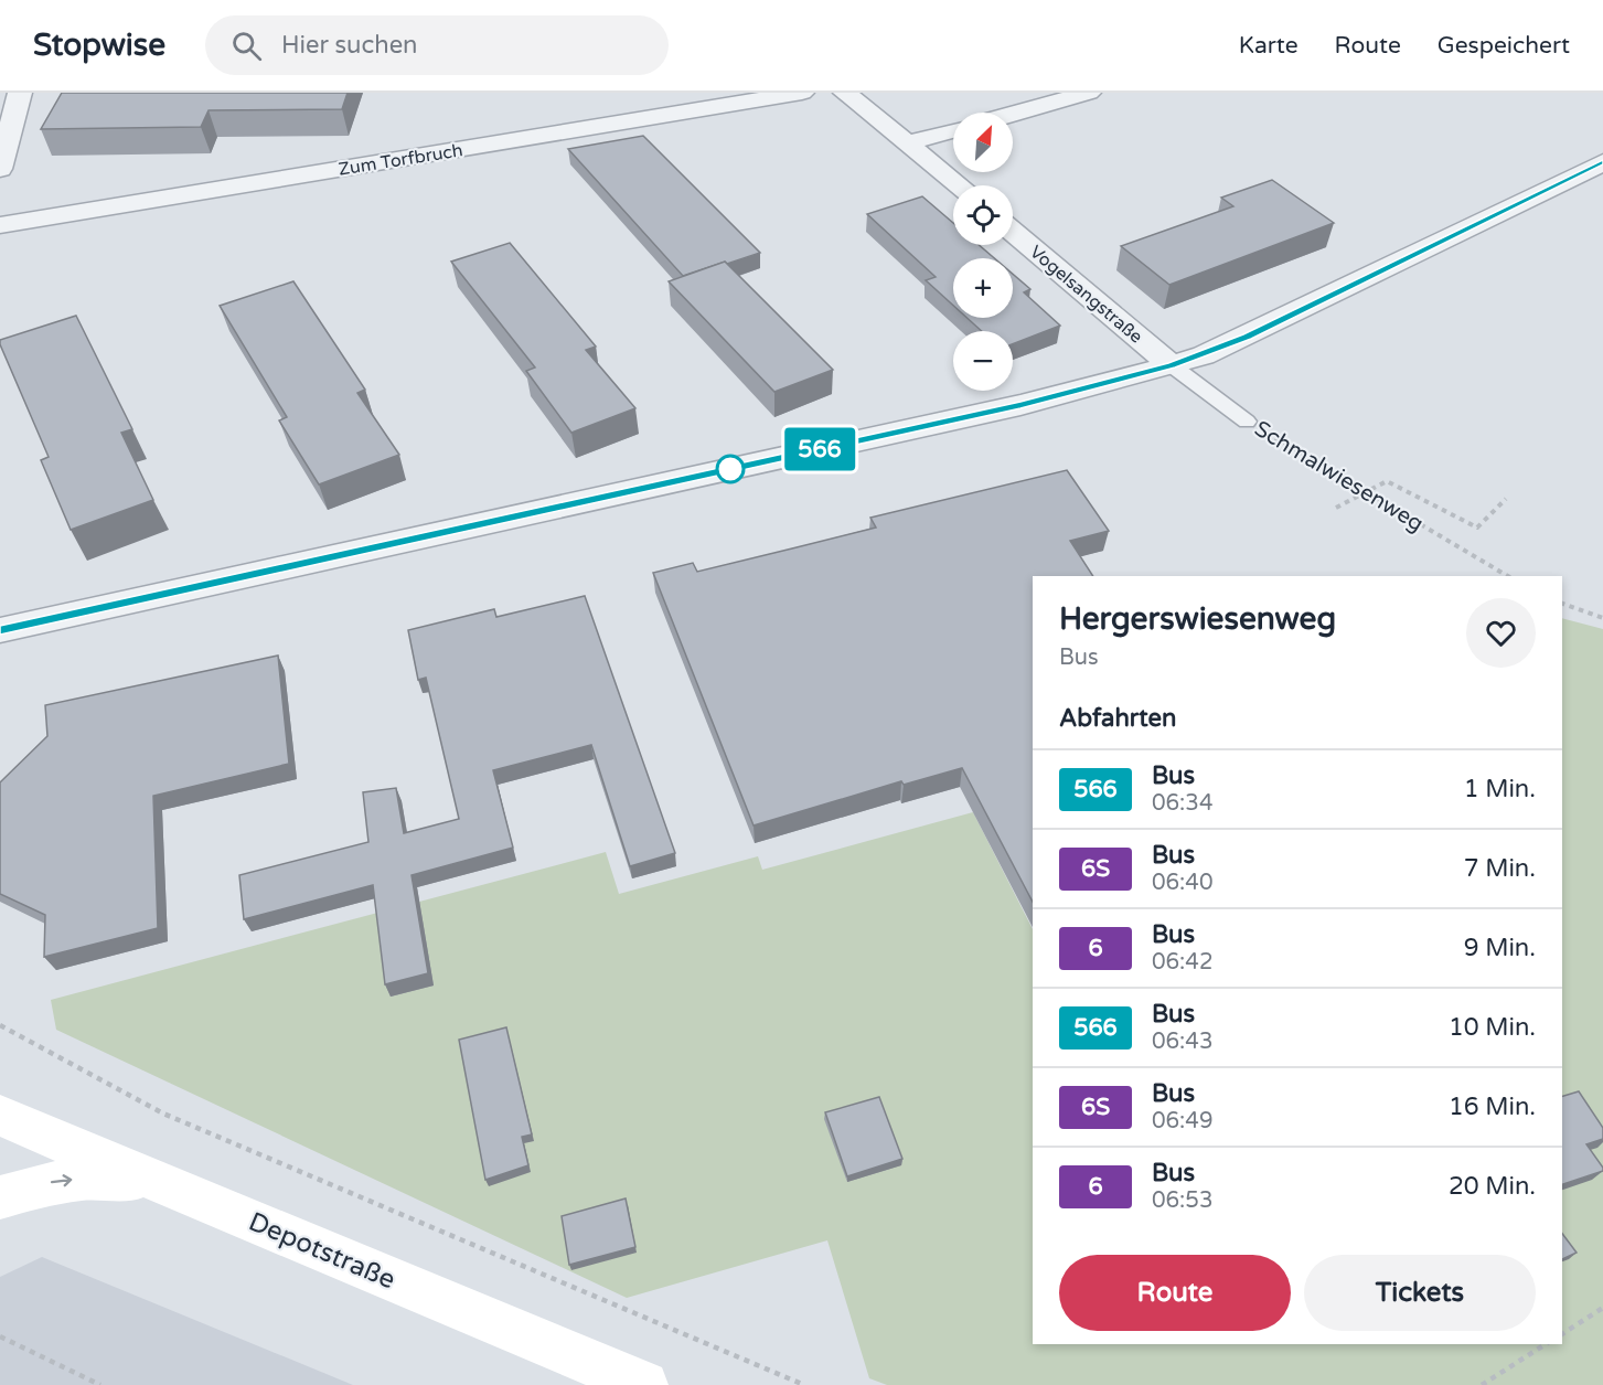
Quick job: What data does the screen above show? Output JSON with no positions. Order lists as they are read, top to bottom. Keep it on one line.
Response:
{"streets":{"main road":["Depotstraße"],"street":["Zum Torfbruch","Vogelsangstraße"],"lane":["Schmalwiesenweg"]},"crossings":[["Vogelsangstraße","Schmalwiesenweg"]],"lines":["bus line 566"],"north":"top right","page":{"header":"Stopwise","search":"Hier suchen","nav":["Karte","Route","Gespeichert"],"on_map":"566","map_buttons":["+","−"],"heading":[["Hergerswiesenweg","Bus"],"Abfahrten"],"list":[{"mark":"566","name":"Bus","note":"06:34","value":"1 Min."},{"mark":"6S","name":"Bus","note":"06:40","value":"7 Min."},{"mark":"6","name":"Bus","note":"06:42","value":"9 Min."},{"mark":"566","name":"Bus","note":"06:43","value":"10 Min."},{"mark":"6S","name":"Bus","note":"06:49","value":"16 Min."},{"mark":"6","name":"Bus","note":"06:53","value":"20 Min."}],"buttons":["Route","Tickets"]}}
